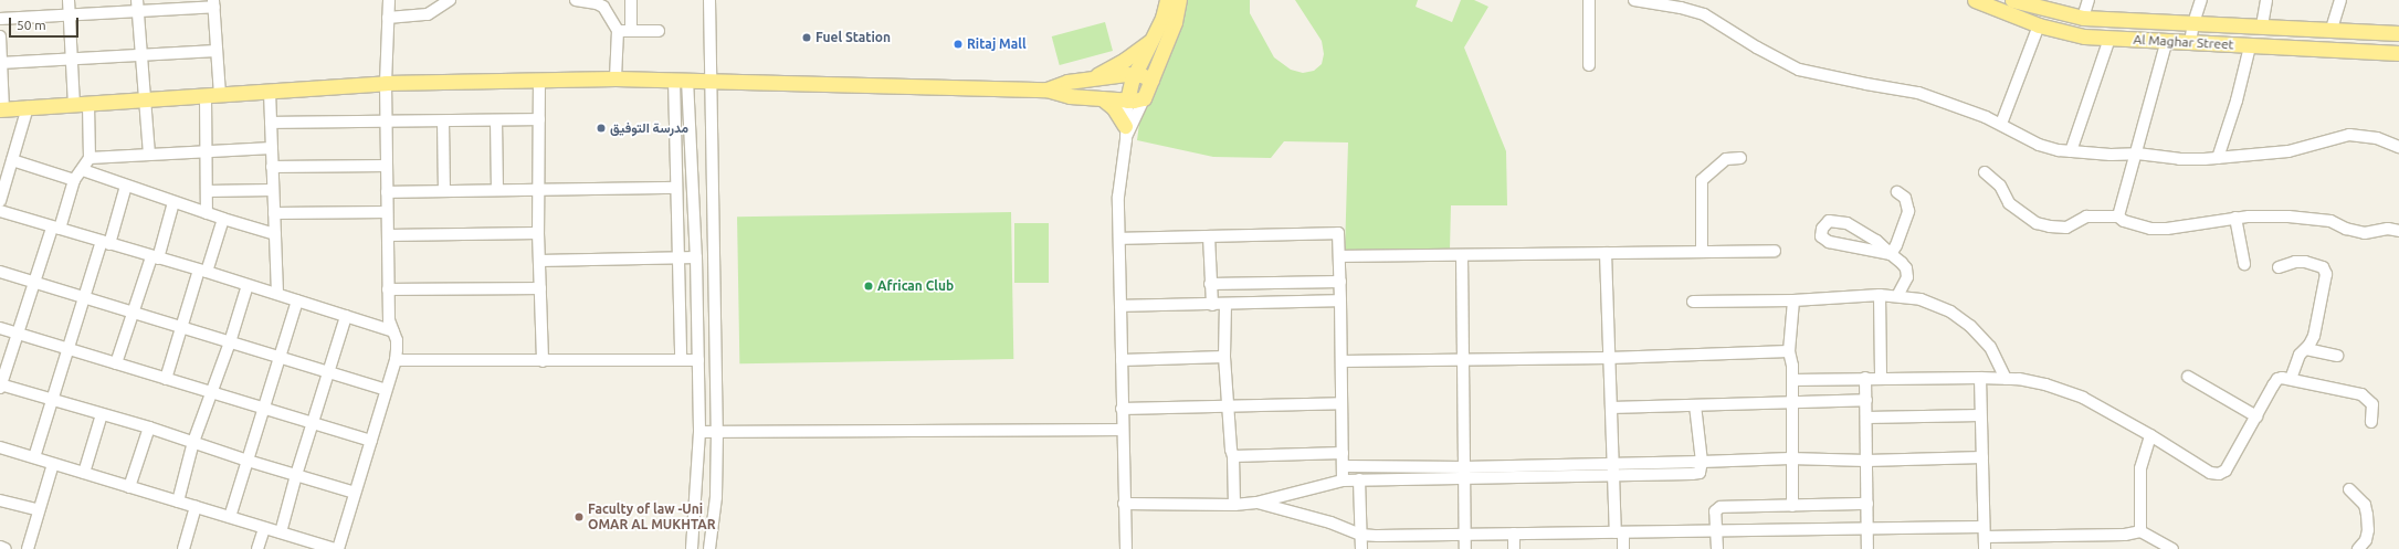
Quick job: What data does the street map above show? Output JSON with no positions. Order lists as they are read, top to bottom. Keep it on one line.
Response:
{"streets":{"main road":["Al Maghar Street"]},"places":["Fuel Station","Ritaj Mall","مدرسة التوفيق","African Club","Faculty of law -Uni OMAR AL MUKHTAR"],"scale_bar":"50 m"}
